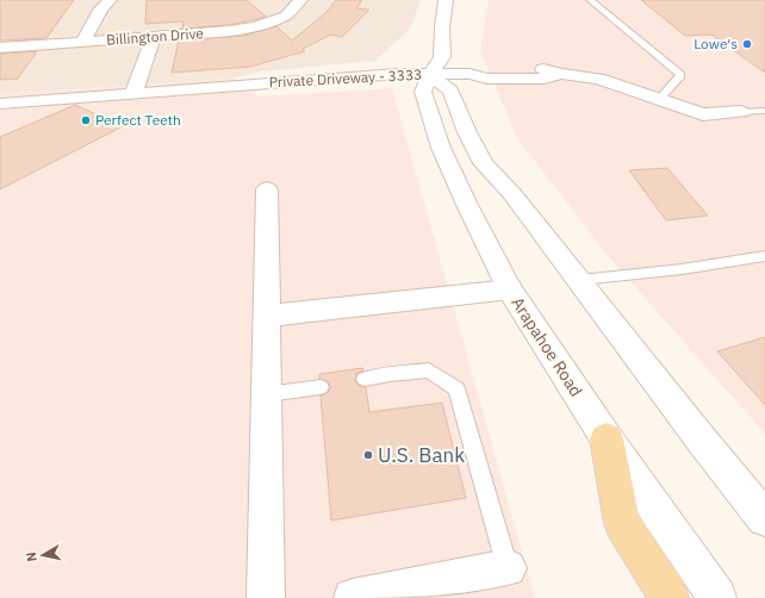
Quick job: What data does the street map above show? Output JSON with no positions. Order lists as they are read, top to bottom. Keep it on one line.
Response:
{"streets":{"street":["Billington Drive","Private Driveway - 3333","Arapahoe Road"]},"crossings":[["Private Driveway - 3333","Arapahoe Road"]],"places":["Lowe's","Perfect Teeth","U.S. Bank"],"north":"left"}
